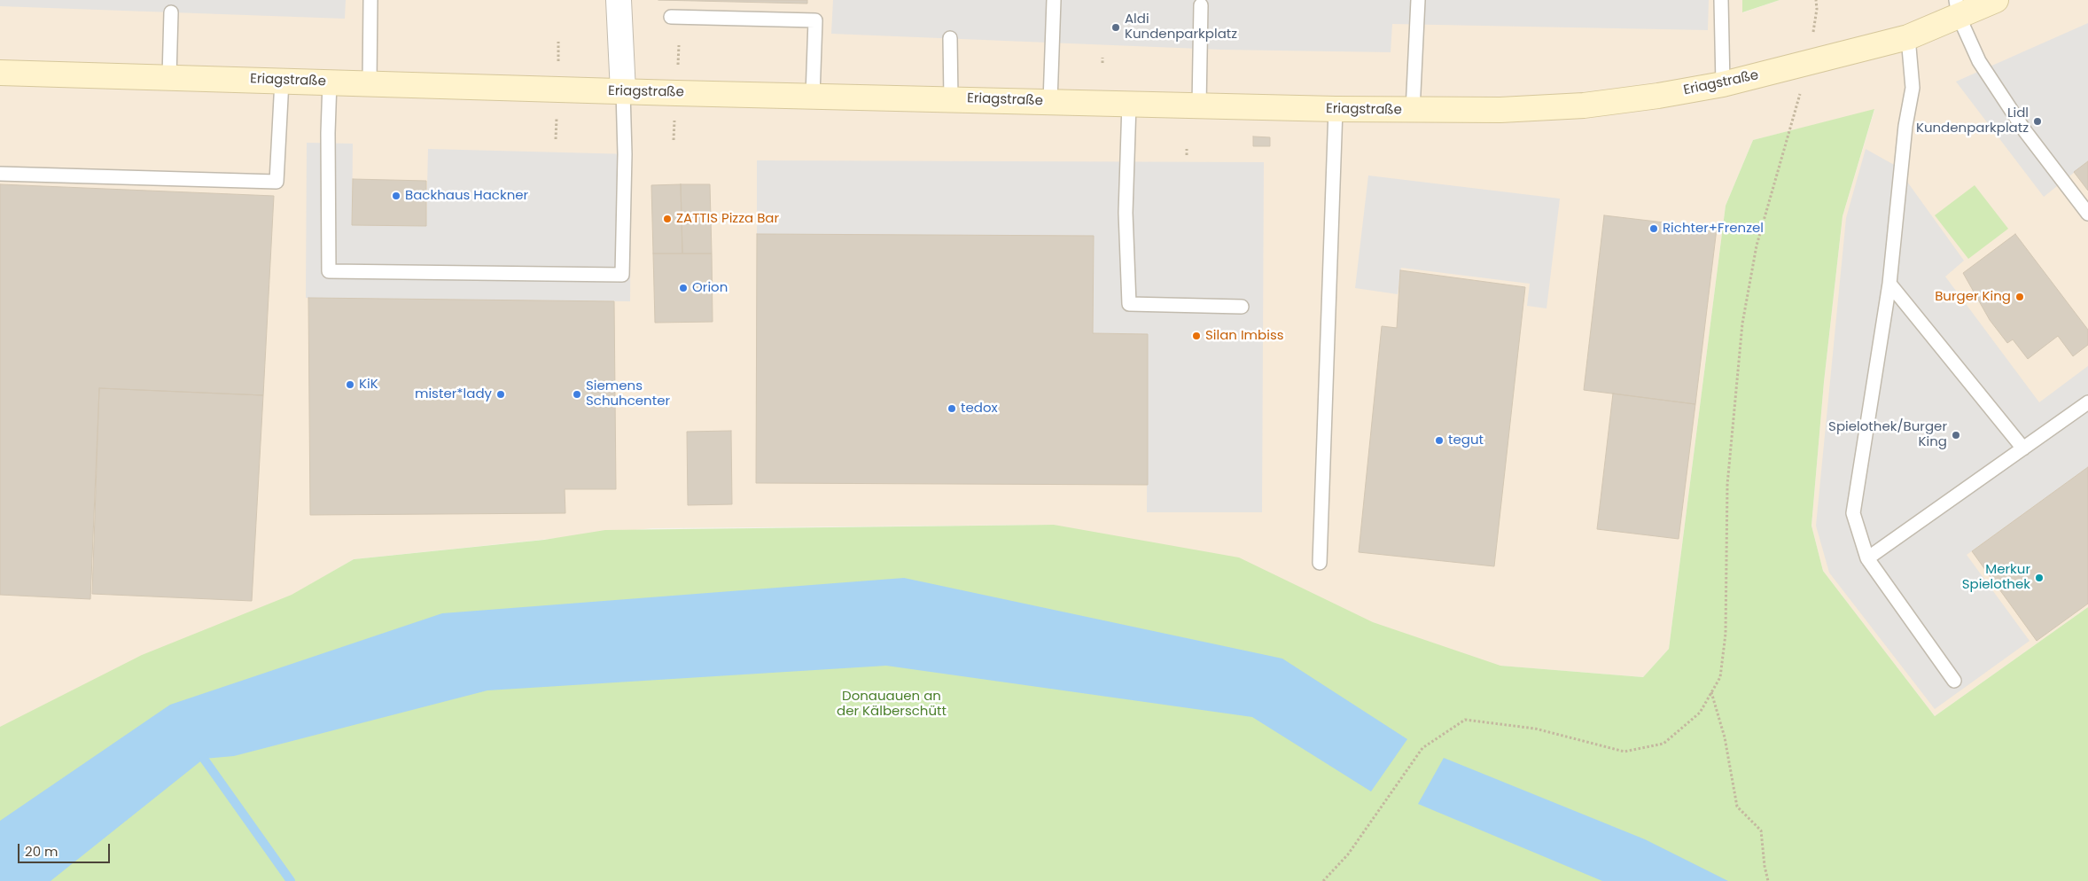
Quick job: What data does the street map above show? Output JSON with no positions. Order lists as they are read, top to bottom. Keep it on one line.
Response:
{"streets":{"street":["Eriagstraße"]},"parks":["Donauauen an der Kälberschütt"],"places":["Aldi Kundenparkplatz","Lidl Kundenparkplatz","Backhaus Hackner","ZATTIS Pizza Bar","Richter+Frenzel","Orion","Burger King","Silan Imbiss","KiK","mister*lady","Siemens Schuhcenter","tedox","Spielothek/Burger King","tegut","Merkur Spielothek"],"scale_bar":"20 m"}
